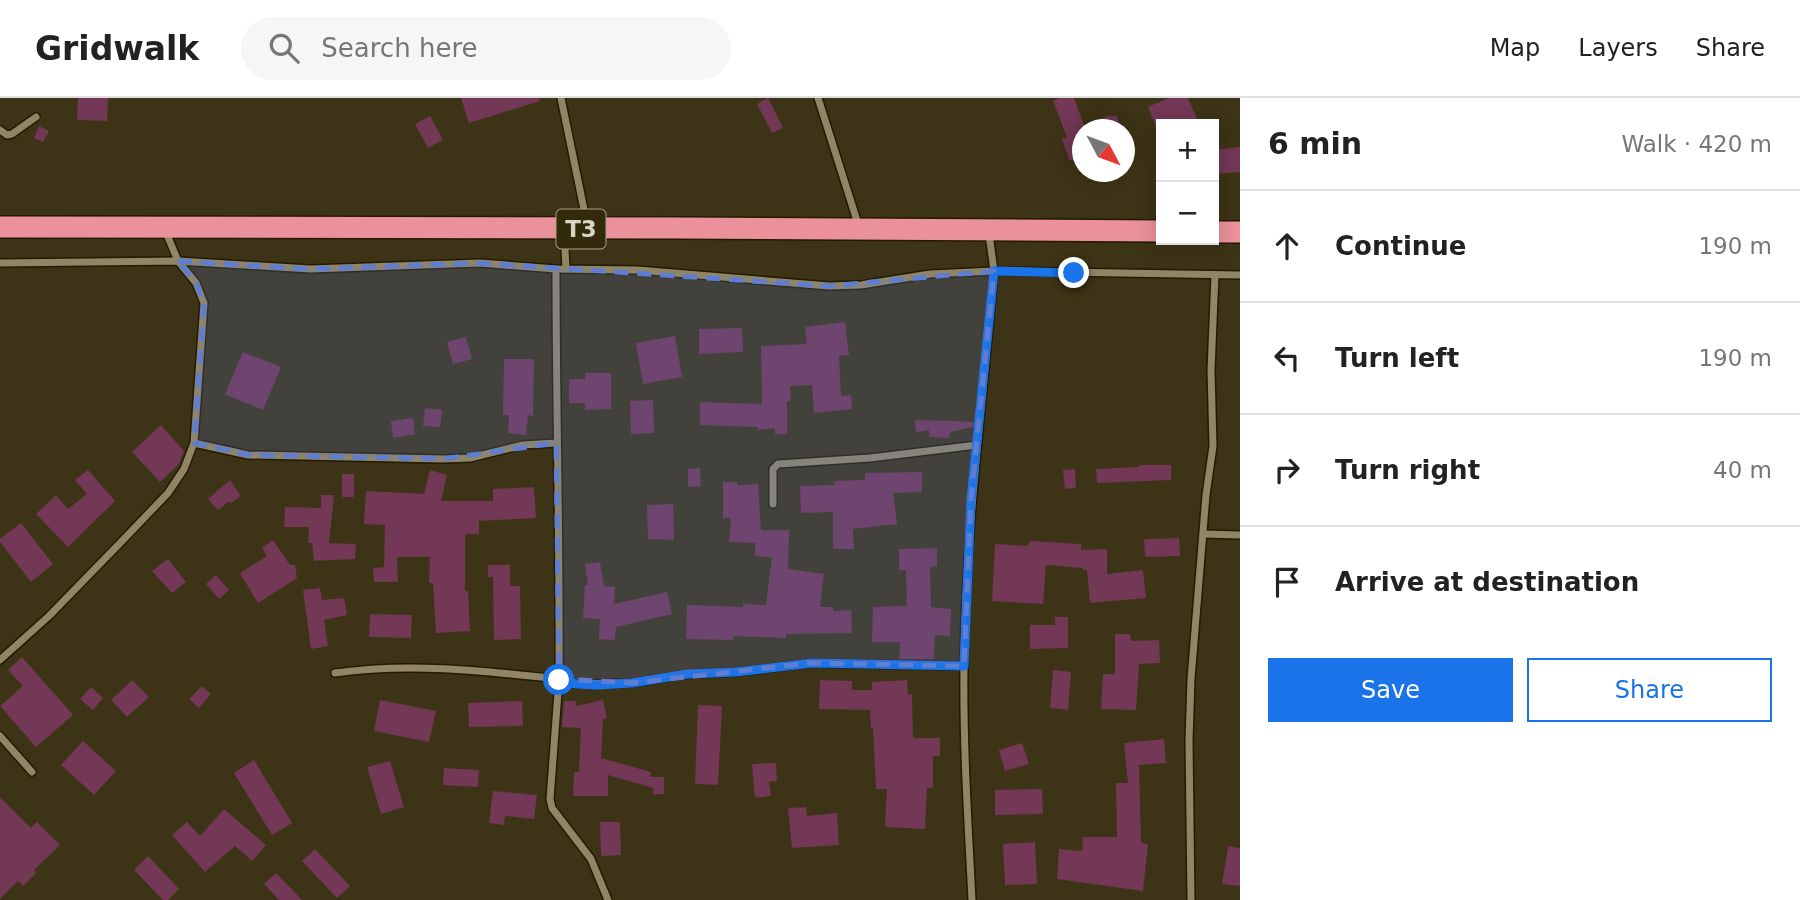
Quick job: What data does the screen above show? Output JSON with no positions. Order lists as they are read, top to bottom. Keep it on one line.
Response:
{"streets":{"highway":["T3"]},"north":"bottom right","page":{"header":"Gridwalk","search":"Search here","nav":["Map","Layers","Share"],"heading":["6 min","Walk · 420 m"],"map_buttons":["+","−"],"list":[["Continue","190 m"],["Turn left","190 m"],["Turn right","40 m"],"Arrive at destination"],"buttons":["Save","Share"]}}
